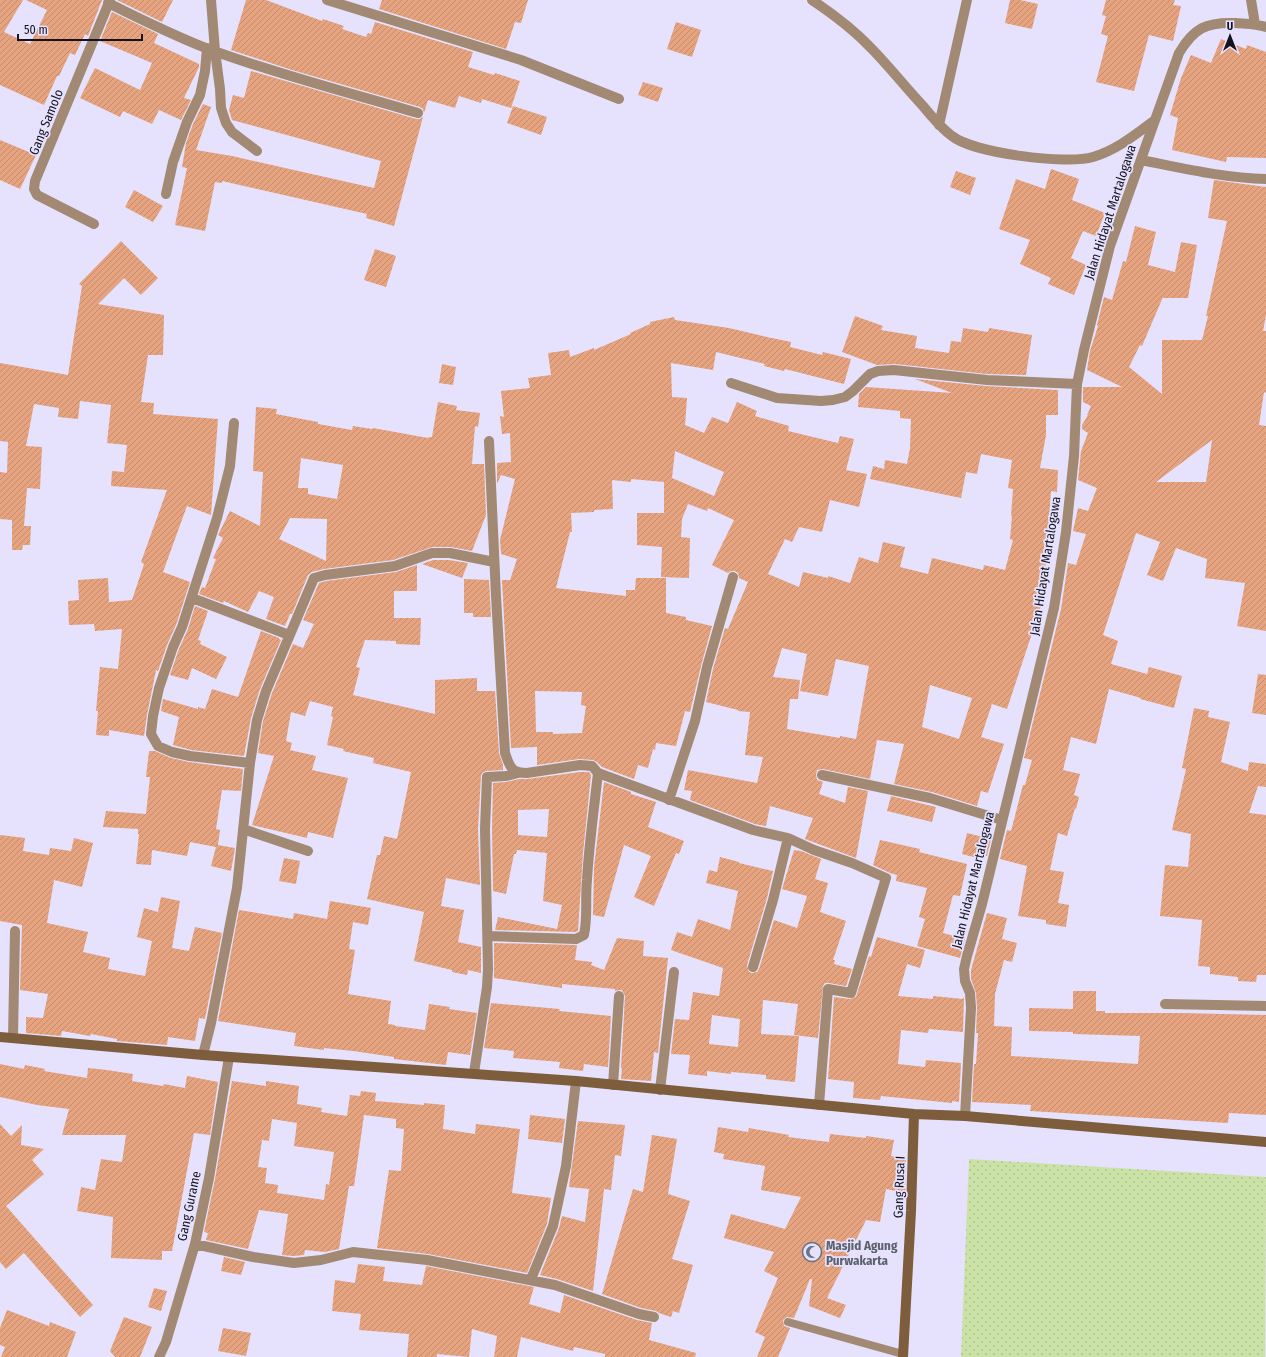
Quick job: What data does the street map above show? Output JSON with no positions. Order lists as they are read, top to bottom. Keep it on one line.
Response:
{"streets":{"street":["Gang Samolo","Jalan Hidayat Martalogawa","Gang Rusa I","Gang Gurame"]},"places":{"mosque":["Masjid Agung Purwakarta"]},"scale_bar":"50 m","north":"top"}
